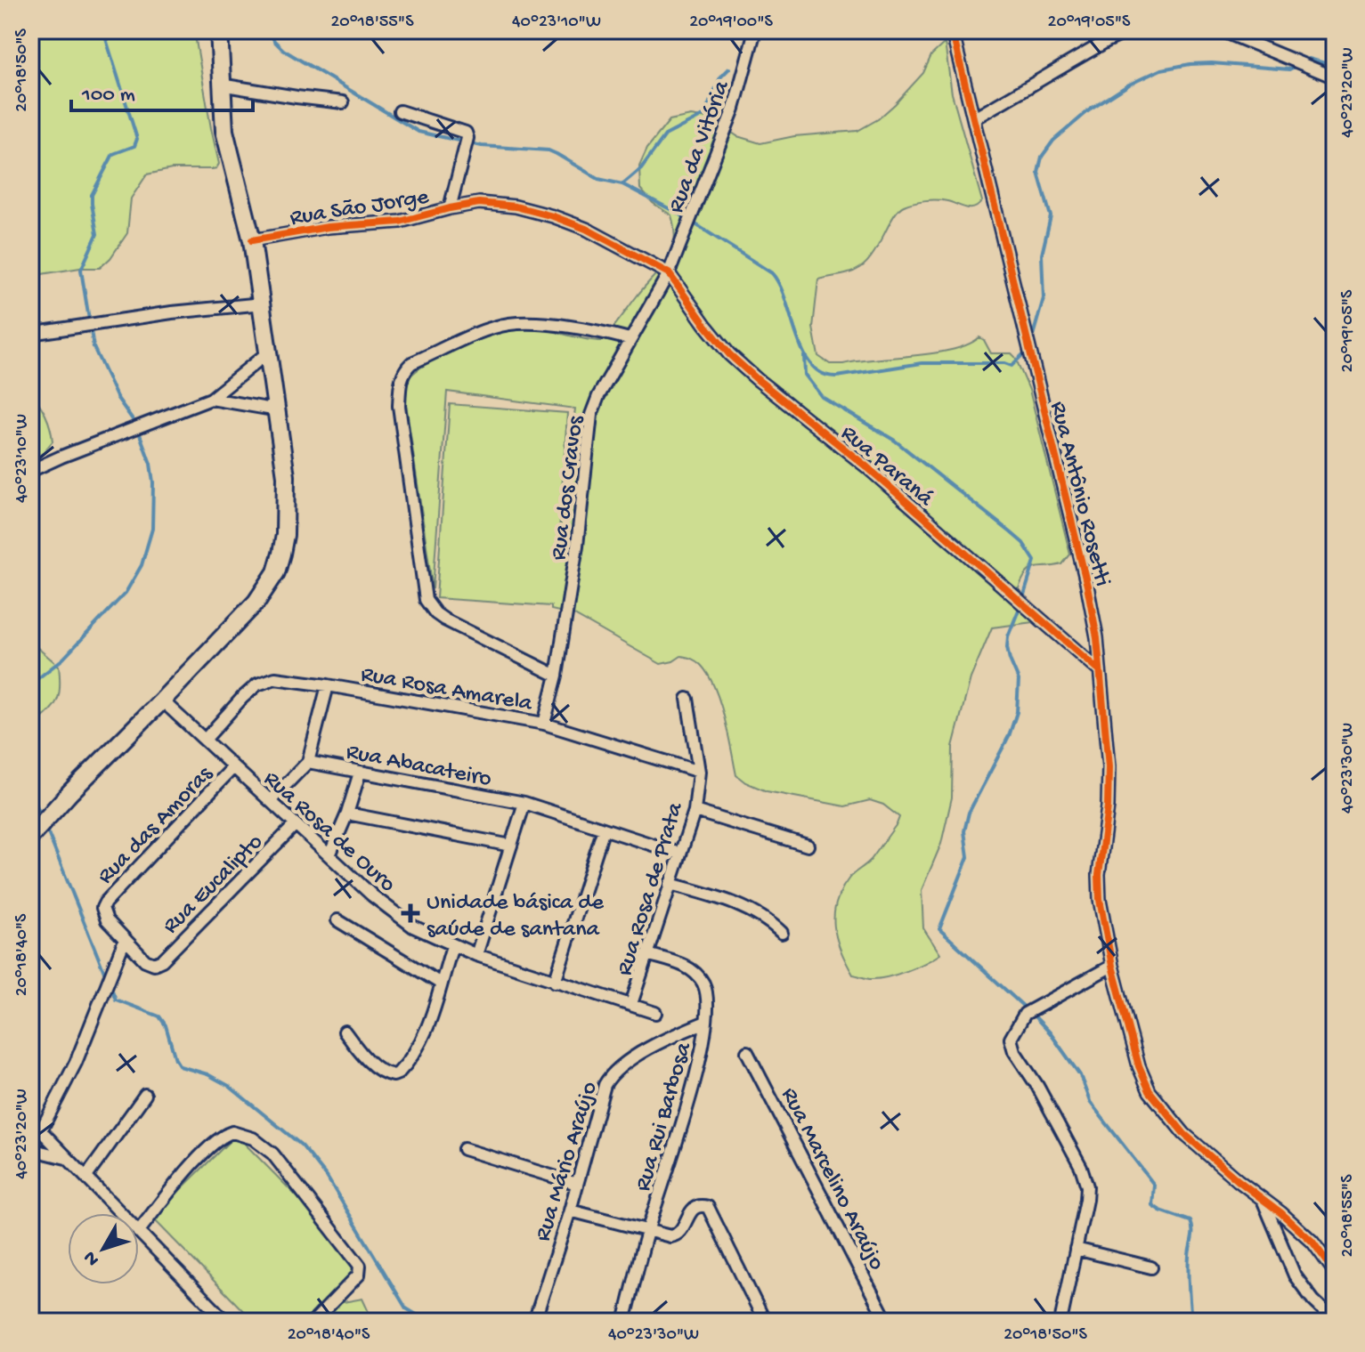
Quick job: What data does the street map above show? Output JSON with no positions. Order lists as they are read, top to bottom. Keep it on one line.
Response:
{"streets":{"street":["Rua da Vitória","Rua São Jorge","Rua Paraná","Rua dos Cravos","Rua Antônio Rosetti","Rua Rosa Amarela","Rua Abacateiro","Rua das Amoras","Rua Rosa de Ouro","Rua Eucalipto","Rua Rosa de Prata","Rua Rui Barbosa","Rua Mário Araújo","Rua Marcelino Araújo"]},"crossings":[["Rua da Vitória","Rua São Jorge"],["Rua da Vitória","Rua Paraná"],["Rua da Vitória","Rua dos Cravos"],["Rua São Jorge","Rua Paraná"],["Rua São Jorge","Rua dos Cravos"],["Rua Paraná","Rua dos Cravos"],["Rua Paraná","Rua Antônio Rosetti"],["Rua dos Cravos","Rua Rosa Amarela"],["Rua Rosa Amarela","Rua Rosa de Ouro"],["Rua Rosa Amarela","Rua Rosa de Prata"],["Rua Abacateiro","Rua Rosa de Prata"],["Rua das Amoras","Rua Rosa de Ouro"],["Rua das Amoras","Rua Eucalipto"],["Rua Rosa de Ouro","Rua Eucalipto"],["Rua Rosa de Ouro","Rua Rosa de Prata"],["Rua Rosa de Prata","Rua Rui Barbosa"],["Rua Rui Barbosa","Rua Mário Araújo"]],"places":{"health":["Unidade básica de saúde de santana"]},"scale_bar":"100 m","north":"bottom left","coordinates":["20°18'55\"S","40°23'10\"W","20°19'00\"S","20°19'05\"S","20°18'50\"S","40°23'20\"W","40°23'30\"W","20°18'40\"S"]}
